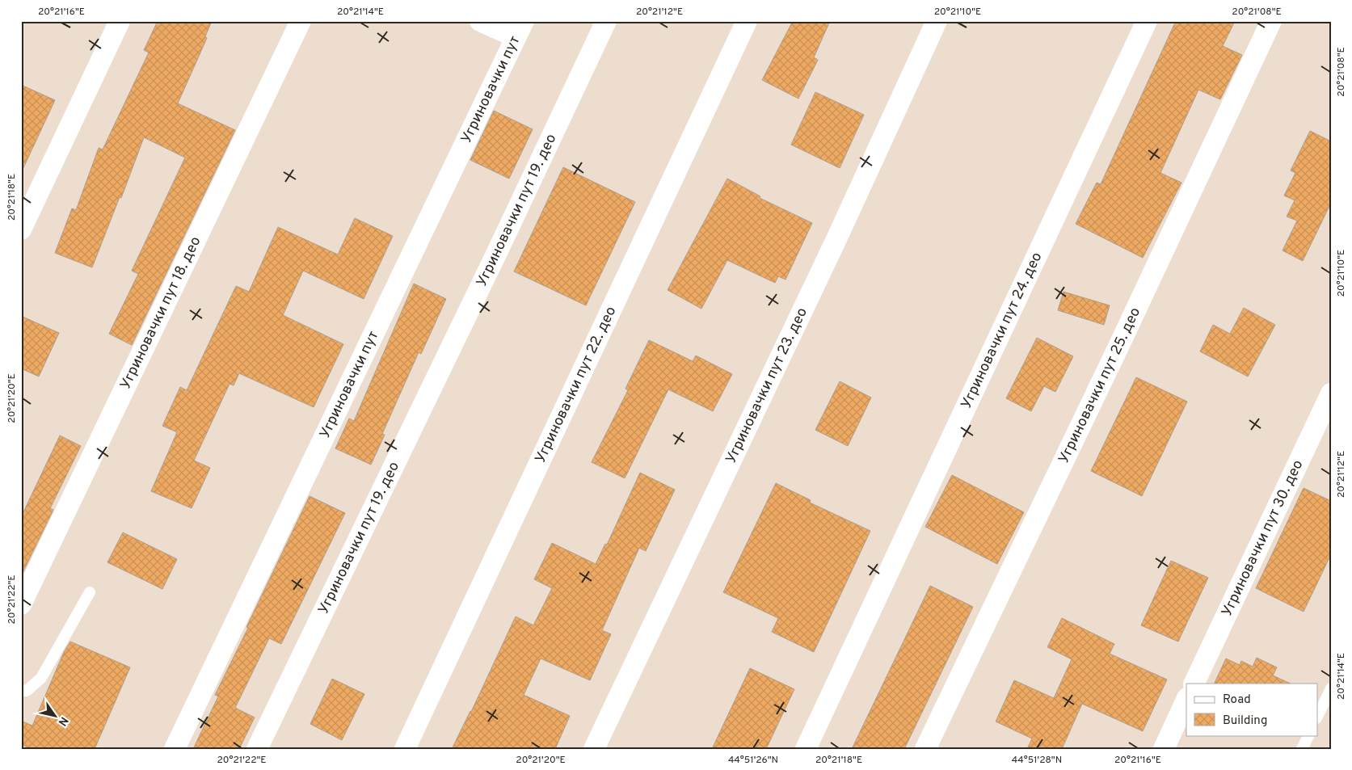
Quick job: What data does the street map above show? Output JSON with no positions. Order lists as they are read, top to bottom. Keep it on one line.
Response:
{"streets":{"street":["Угриновачки пут","Угриновачки пут 19. део","Угриновачки пут 18. део","Угриновачки пут 24. део","Угриновачки пут 22. део","Угриновачки пут 23. део","Угриновачки пут 25. део","Угриновачки пут 30. део"]},"legend":["Road","Building"],"north":"bottom right","coordinates":["20°21'16\"E","20°21'14\"E","20°21'12\"E","20°21'10\"E","20°21'08\"E","20°21'18\"E","20°21'20\"E","20°21'22\"E","44°51'26\"N","44°51'28\"N"]}
